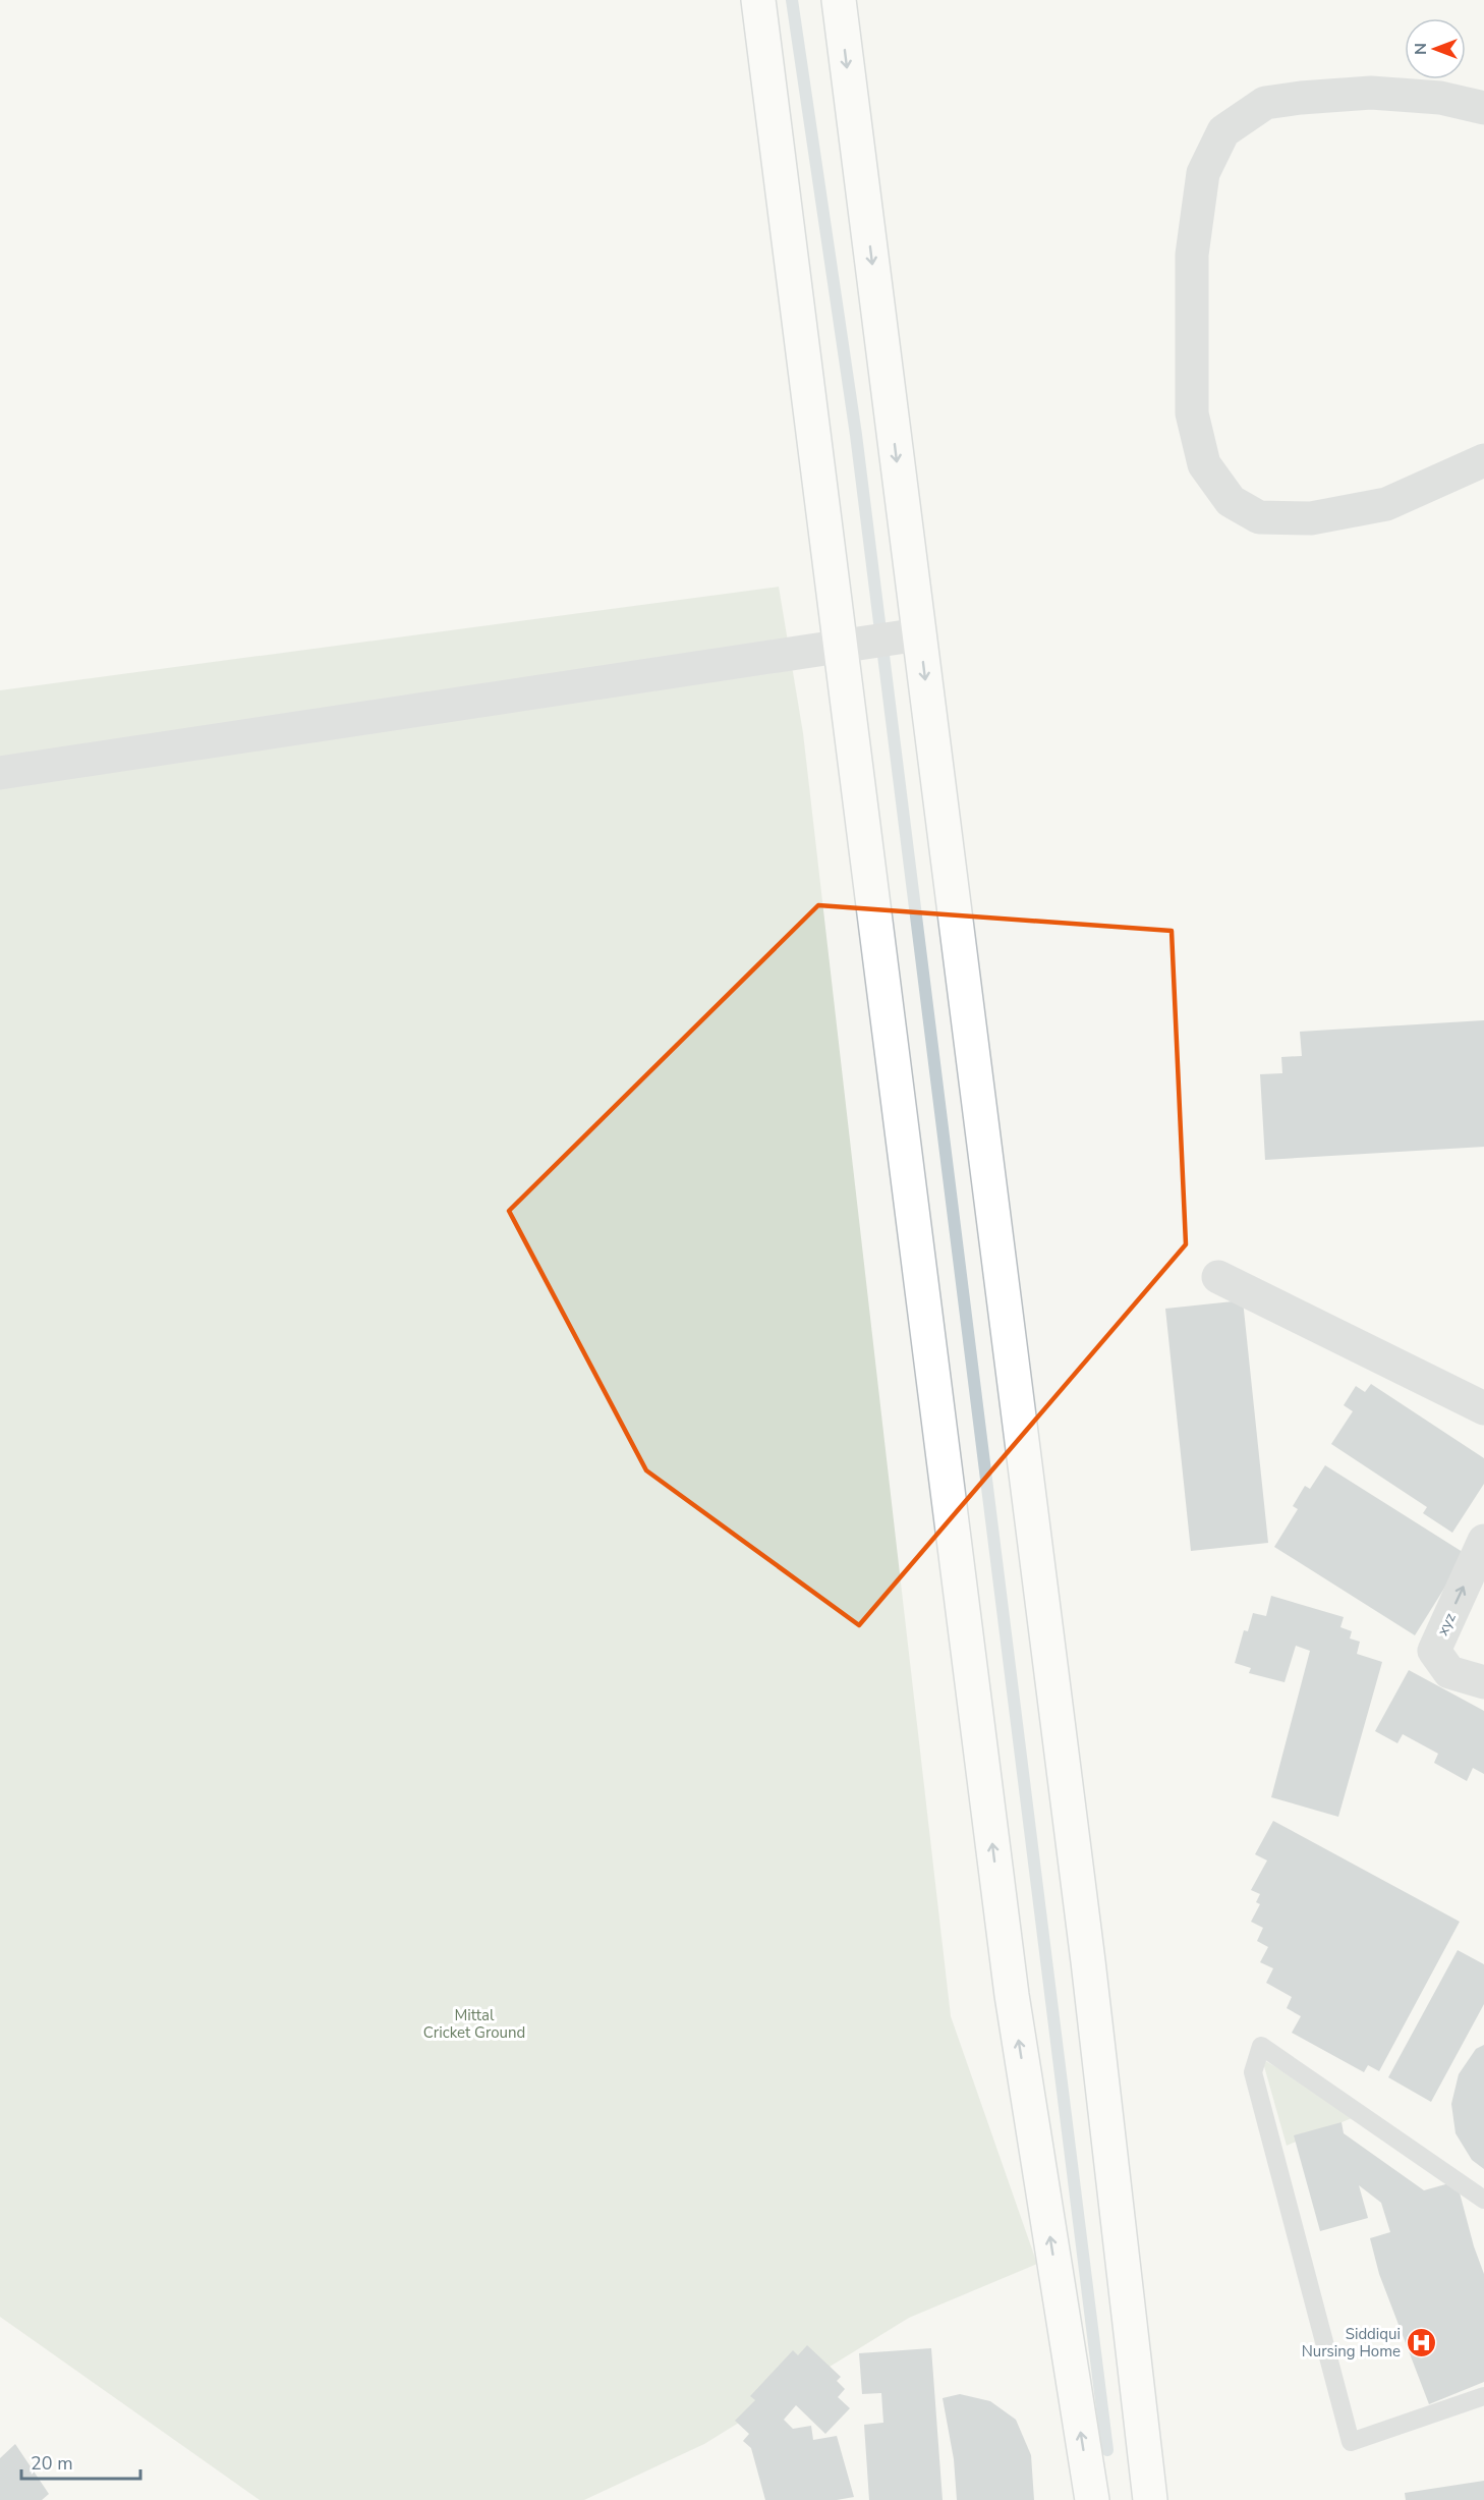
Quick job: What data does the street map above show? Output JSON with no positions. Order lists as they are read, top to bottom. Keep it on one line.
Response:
{"streets":{"street":["xyz"]},"parks":["Mittal Cricket Ground"],"places":{"hospital":["Siddiqui Nursing Home"]},"scale_bar":"20 m","north":"left"}
